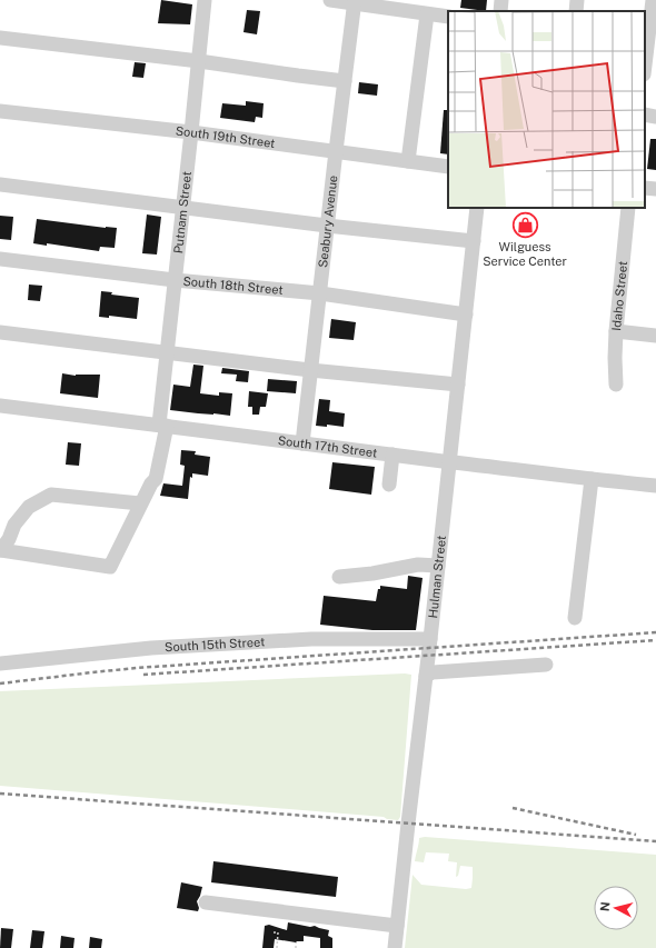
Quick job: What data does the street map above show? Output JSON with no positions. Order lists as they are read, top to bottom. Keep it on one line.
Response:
{"streets":{"street":["South 19th Street","Putnam Street","Seabury Avenue","South 18th Street","Idaho Street","South 17th Street","Hulman Street","South 15th Street"]},"crossings":[["South 19th Street","Putnam Street"],["South 19th Street","Seabury Avenue"],["Putnam Street","South 18th Street"],["Putnam Street","South 17th Street"],["Seabury Avenue","South 18th Street"],["Seabury Avenue","South 17th Street"],["South 18th Street","Hulman Street"],["South 17th Street","Hulman Street"],["Hulman Street","South 15th Street"]],"places":{"shop":["Wilguess Service Center"]},"north":"left"}
